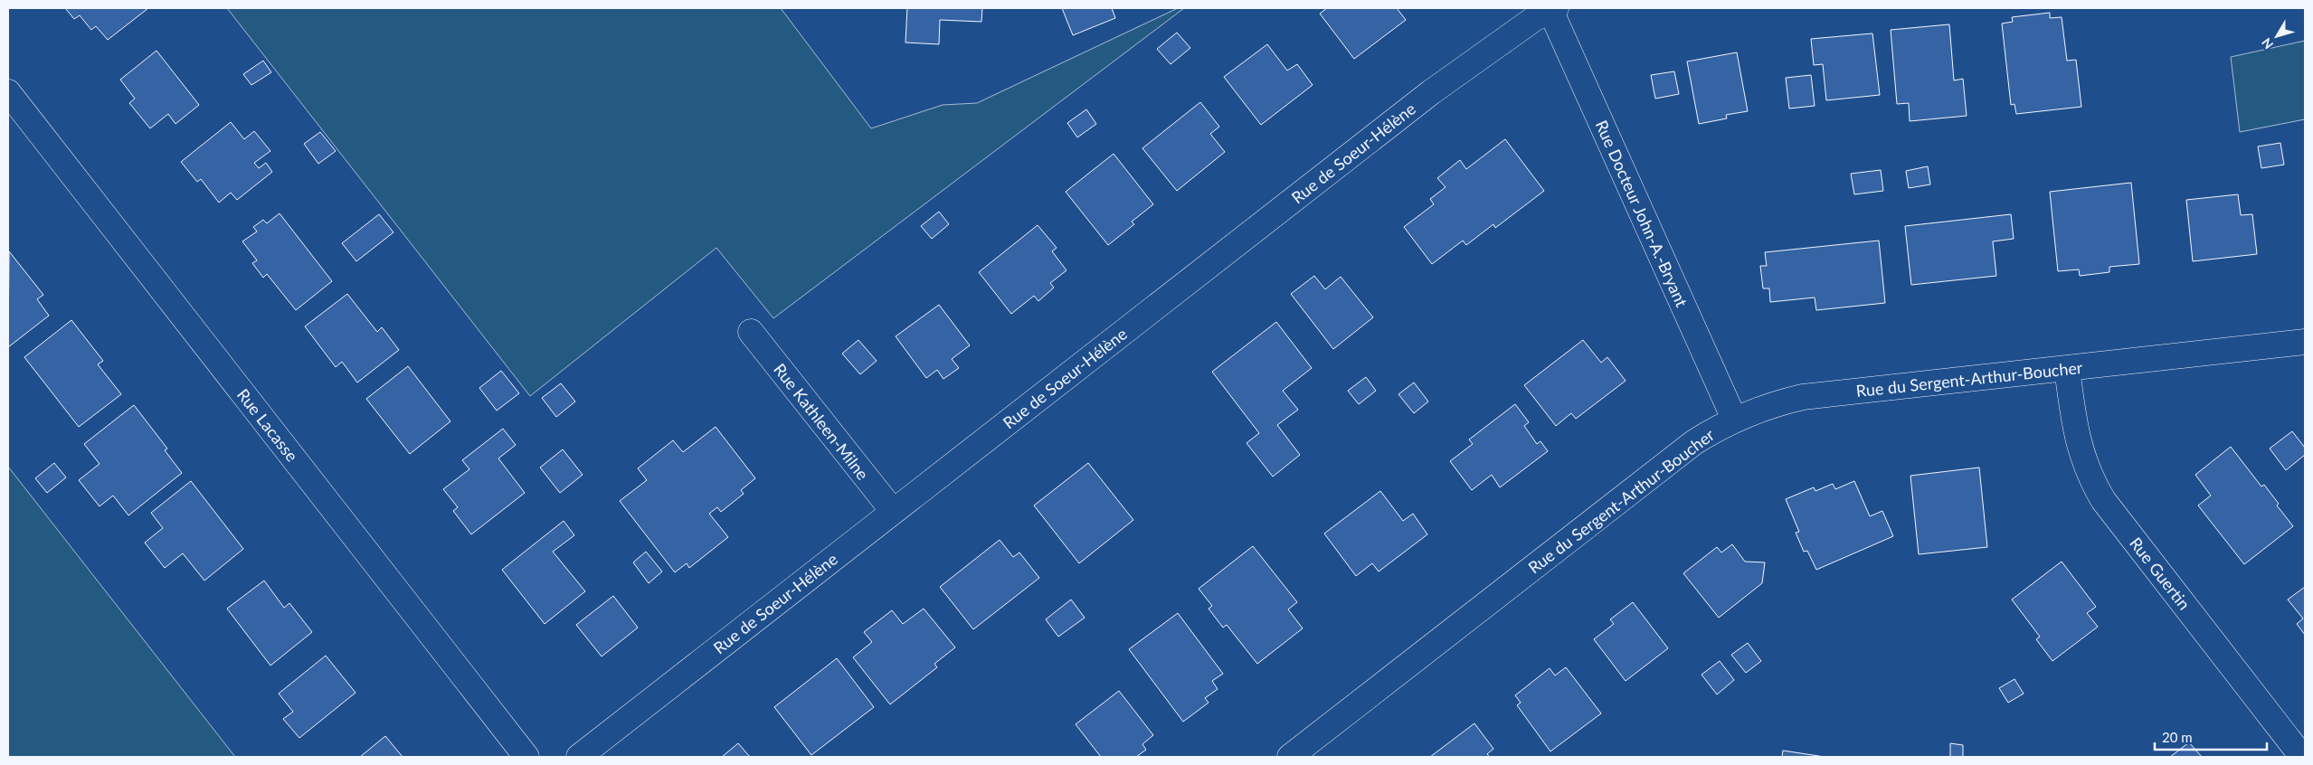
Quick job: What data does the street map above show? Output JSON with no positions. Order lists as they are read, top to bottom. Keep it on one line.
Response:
{"streets":{"street":["Rue de Soeur-Hélène","Rue Docteur John-A.-Bryant","Rue du Sergent-Arthur-Boucher","Rue Kathleen-Milne","Rue Lacasse","Rue Guertin"]},"crossings":[["Rue de Soeur-Hélène","Rue Docteur John-A.-Bryant"],["Rue de Soeur-Hélène","Rue Kathleen-Milne"],["Rue Docteur John-A.-Bryant","Rue du Sergent-Arthur-Boucher"],["Rue du Sergent-Arthur-Boucher","Rue Guertin"]],"scale_bar":"20 m","north":"bottom left"}
